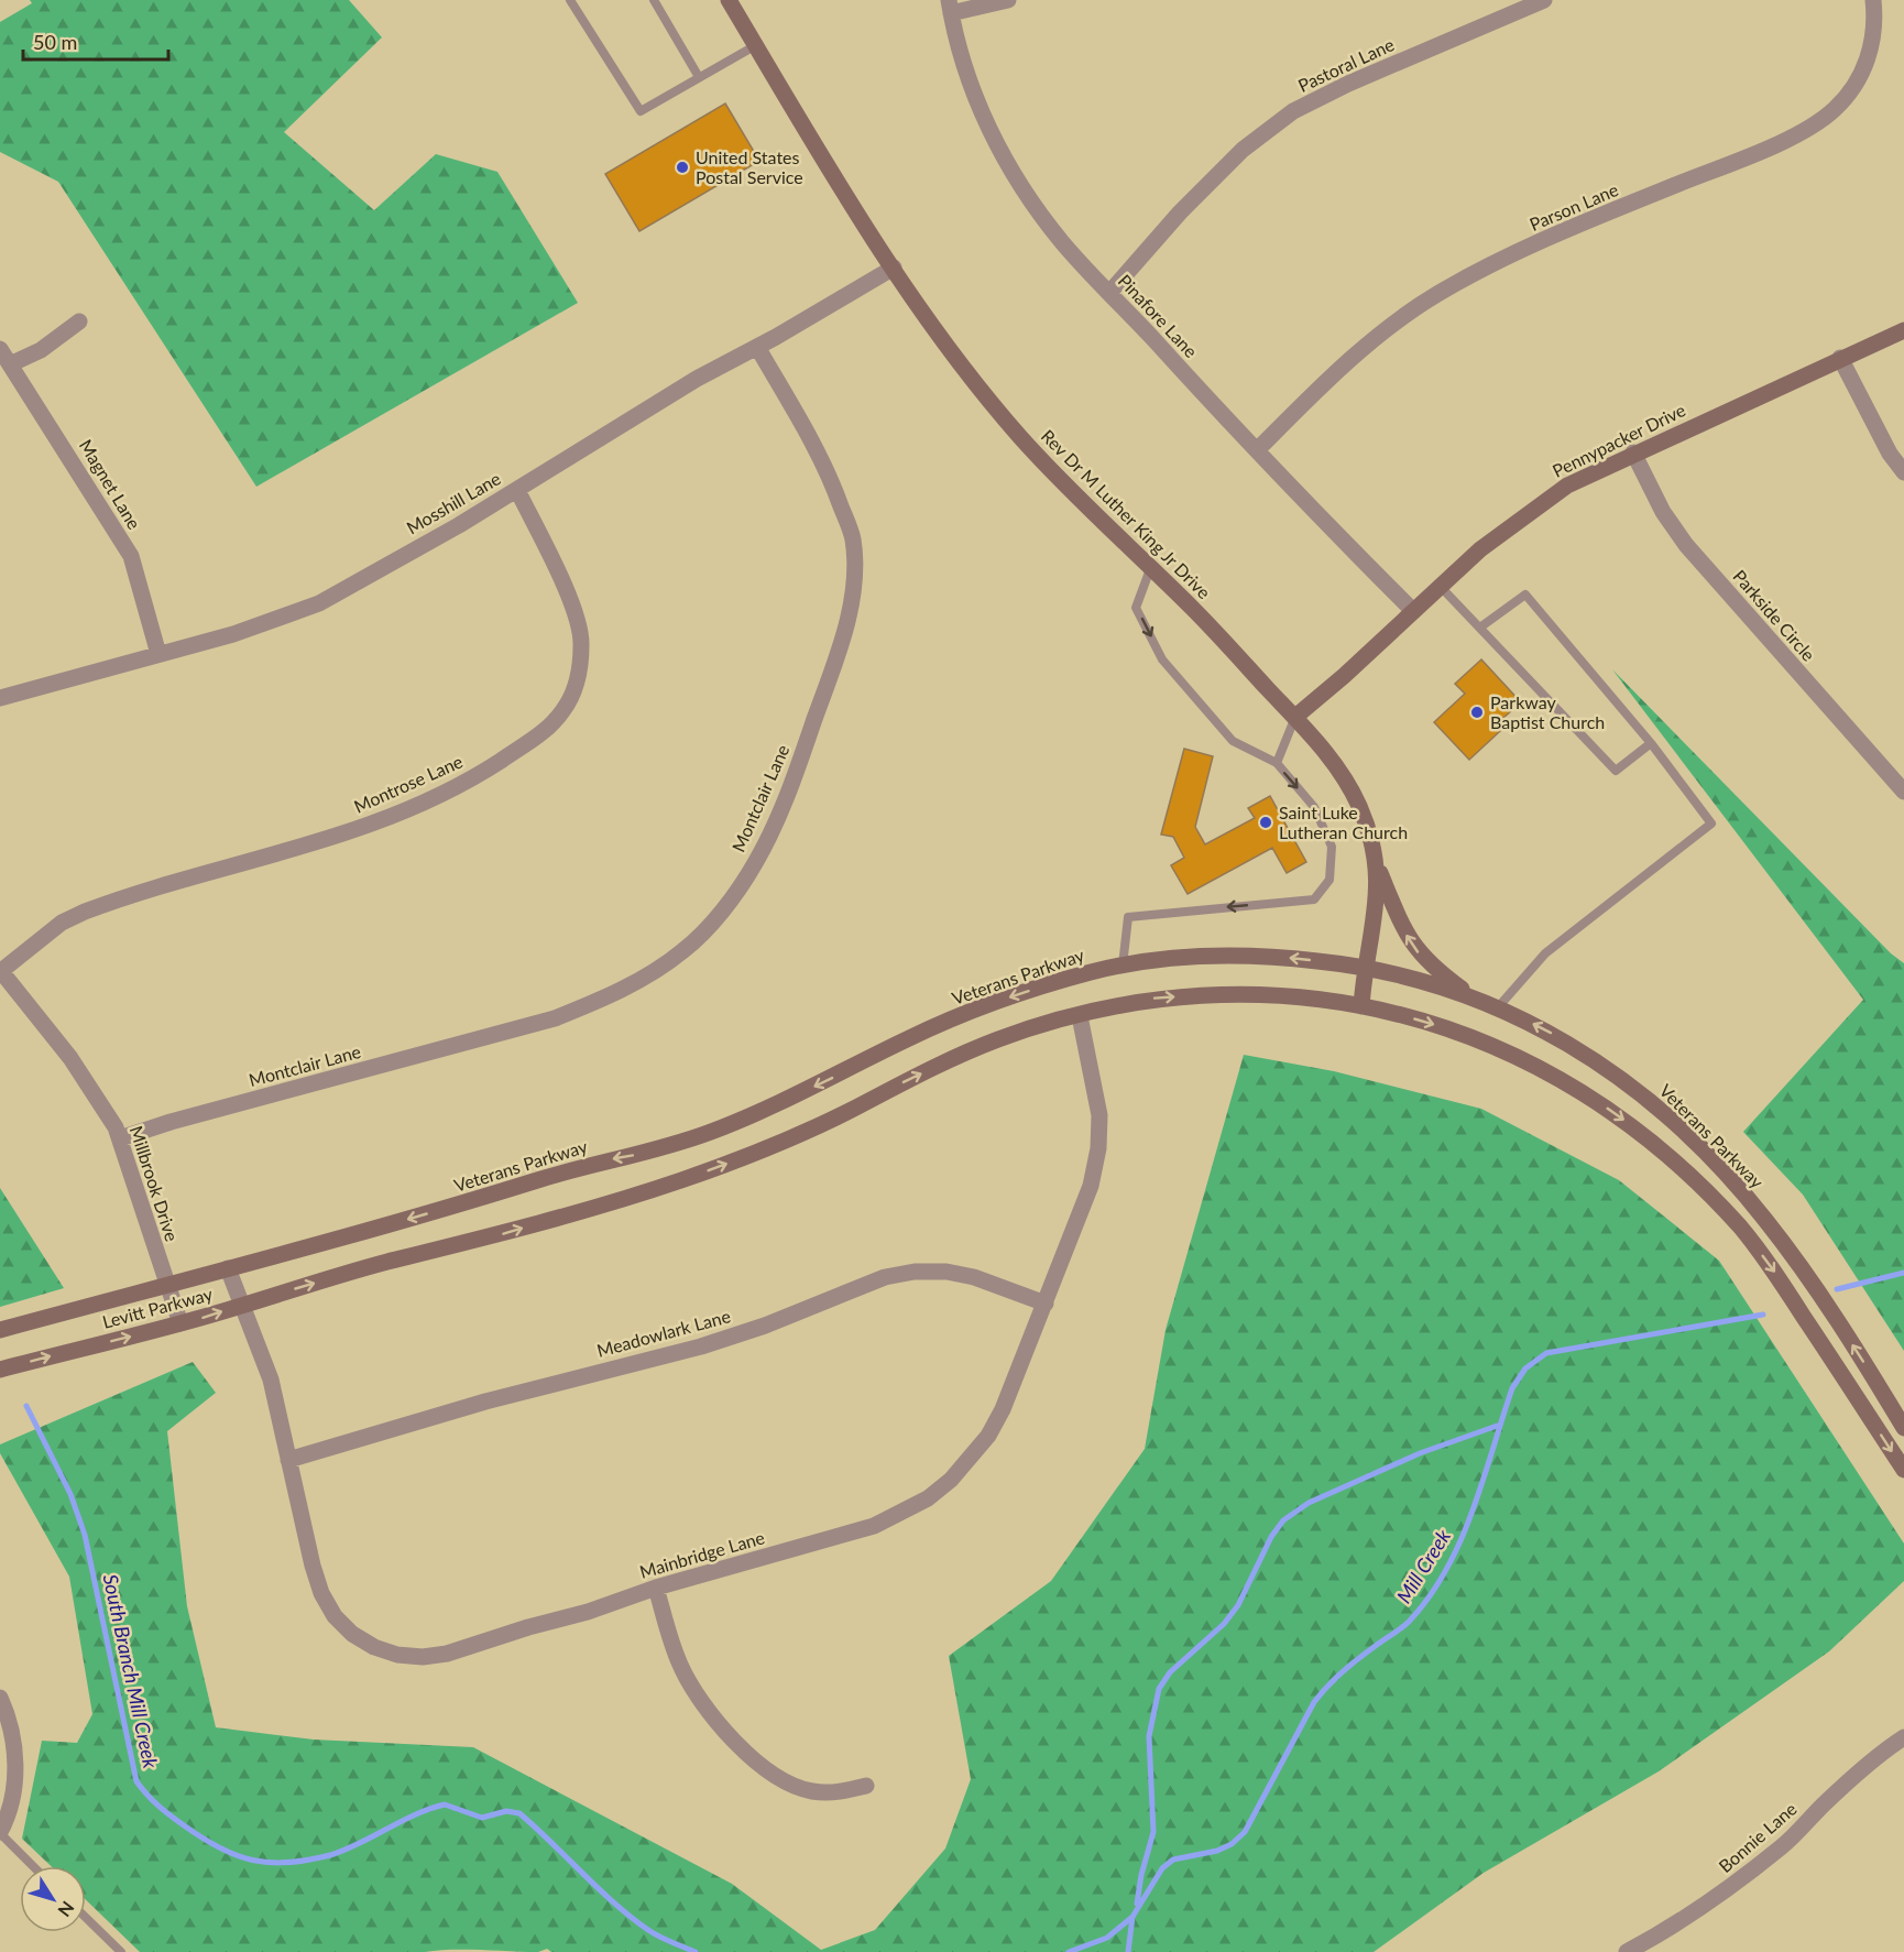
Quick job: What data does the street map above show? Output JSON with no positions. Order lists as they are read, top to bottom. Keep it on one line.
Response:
{"streets":{"main road":["Pennypacker Drive","Rev Dr M Luther King Jr Drive","Veterans Parkway","Levitt Parkway"],"street":["Pastoral Lane","Parson Lane","Pinafore Lane","Magnet Lane","Mosshill Lane","Parkside Circle","Montrose Lane","Montclair Lane","Millbrook Drive","Meadowlark Lane","Mainbridge Lane","Bonnie Lane"]},"crossings":[["Pastoral Lane","Pinafore Lane"],["Parson Lane","Pinafore Lane"],["Pinafore Lane","Pennypacker Drive"],["Pennypacker Drive","Rev Dr M Luther King Jr Drive"],["Pennypacker Drive","Parkside Circle"],["Magnet Lane","Mosshill Lane"],["Mosshill Lane","Rev Dr M Luther King Jr Drive"],["Mosshill Lane","Montrose Lane"],["Mosshill Lane","Montclair Lane"],["Rev Dr M Luther King Jr Drive","Veterans Parkway"],["Montrose Lane","Millbrook Drive"],["Montclair Lane","Millbrook Drive"],["Veterans Parkway","Millbrook Drive"],["Veterans Parkway","Mainbridge Lane"],["Millbrook Drive","Levitt Parkway"],["Levitt Parkway","Mainbridge Lane"],["Meadowlark Lane","Mainbridge Lane"]],"one_way":["Levitt Parkway"],"water":["Mill Creek","South Branch Mill Creek"],"places":["United States Postal Service","Parkway Baptist Church","Saint Luke Lutheran Church"],"scale_bar":"50 m","north":"bottom right"}
